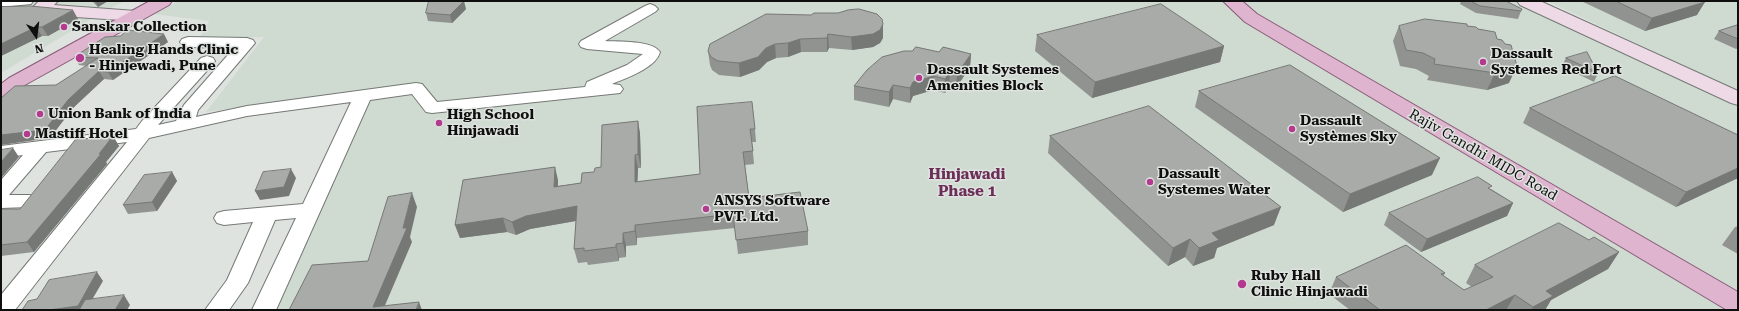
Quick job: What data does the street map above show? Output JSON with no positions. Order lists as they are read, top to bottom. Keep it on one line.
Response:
{"streets":{"main road":["Rajiv Gandhi MIDC Road"]},"districts":["Hinjawadi Phase 1"],"places":["Sanskar Collection","Healing Hands Clinic - Hinjewadi, Pune","Dassault Systemes Red Fort","Dassault Systemes Amenities Block","Union Bank of India","High School Hinjawadi","Dassault Systèmes Sky","Mastiff Hotel","Dassault Systemes Water","ANSYS Software PVT. Ltd.","Ruby Hall Clinic Hinjawadi"],"north":"bottom"}
